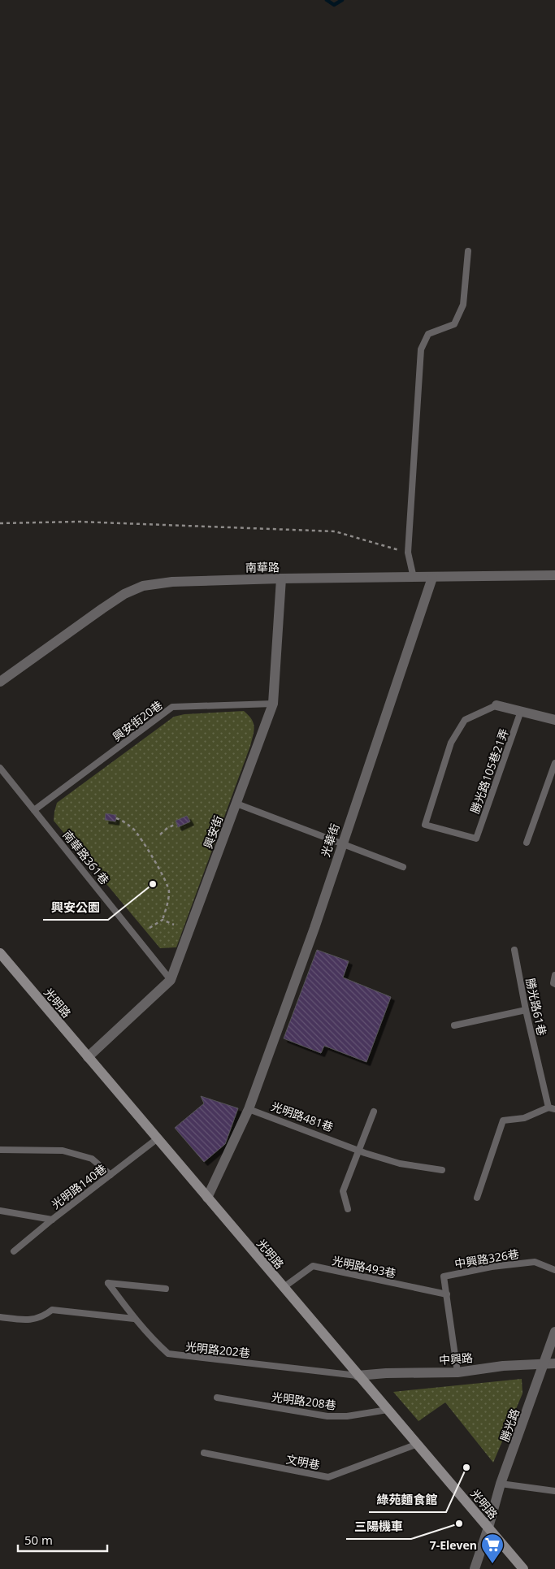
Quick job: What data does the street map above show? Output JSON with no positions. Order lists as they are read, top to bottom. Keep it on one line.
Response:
{"streets":{"main road":["光明路"],"street":["南華路","興安街","光華街","中興路","勝光路"],"lane":["興安街20巷","勝光路105巷21弄","南華路361巷","勝光路61巷","光明路481巷","光明路140巷","中興路326巷","光明路493巷","光明路202巷","光明路208巷","文明巷"]},"crossings":[["南華路","興安街"],["南華路","光華街"],["興安街20巷","興安街"],["興安街20巷","南華路361巷"],["興安街","南華路361巷"],["興安街","光明路"],["光華街","光明路481巷"],["光明路","光明路140巷"],["光明路","光明路493巷"],["光明路","光明路202巷"],["光明路","中興路"],["光明路","光明路208巷"],["光明路","勝光路"],["光明路","文明巷"],["中興路326巷","光明路493巷"],["中興路326巷","中興路"],["光明路202巷","中興路"],["中興路","勝光路"]],"places":{"other":["興安公園","綠苑麵食館","三陽機車"],"supermarket":["7-Eleven"]},"scale_bar":"50 m"}
